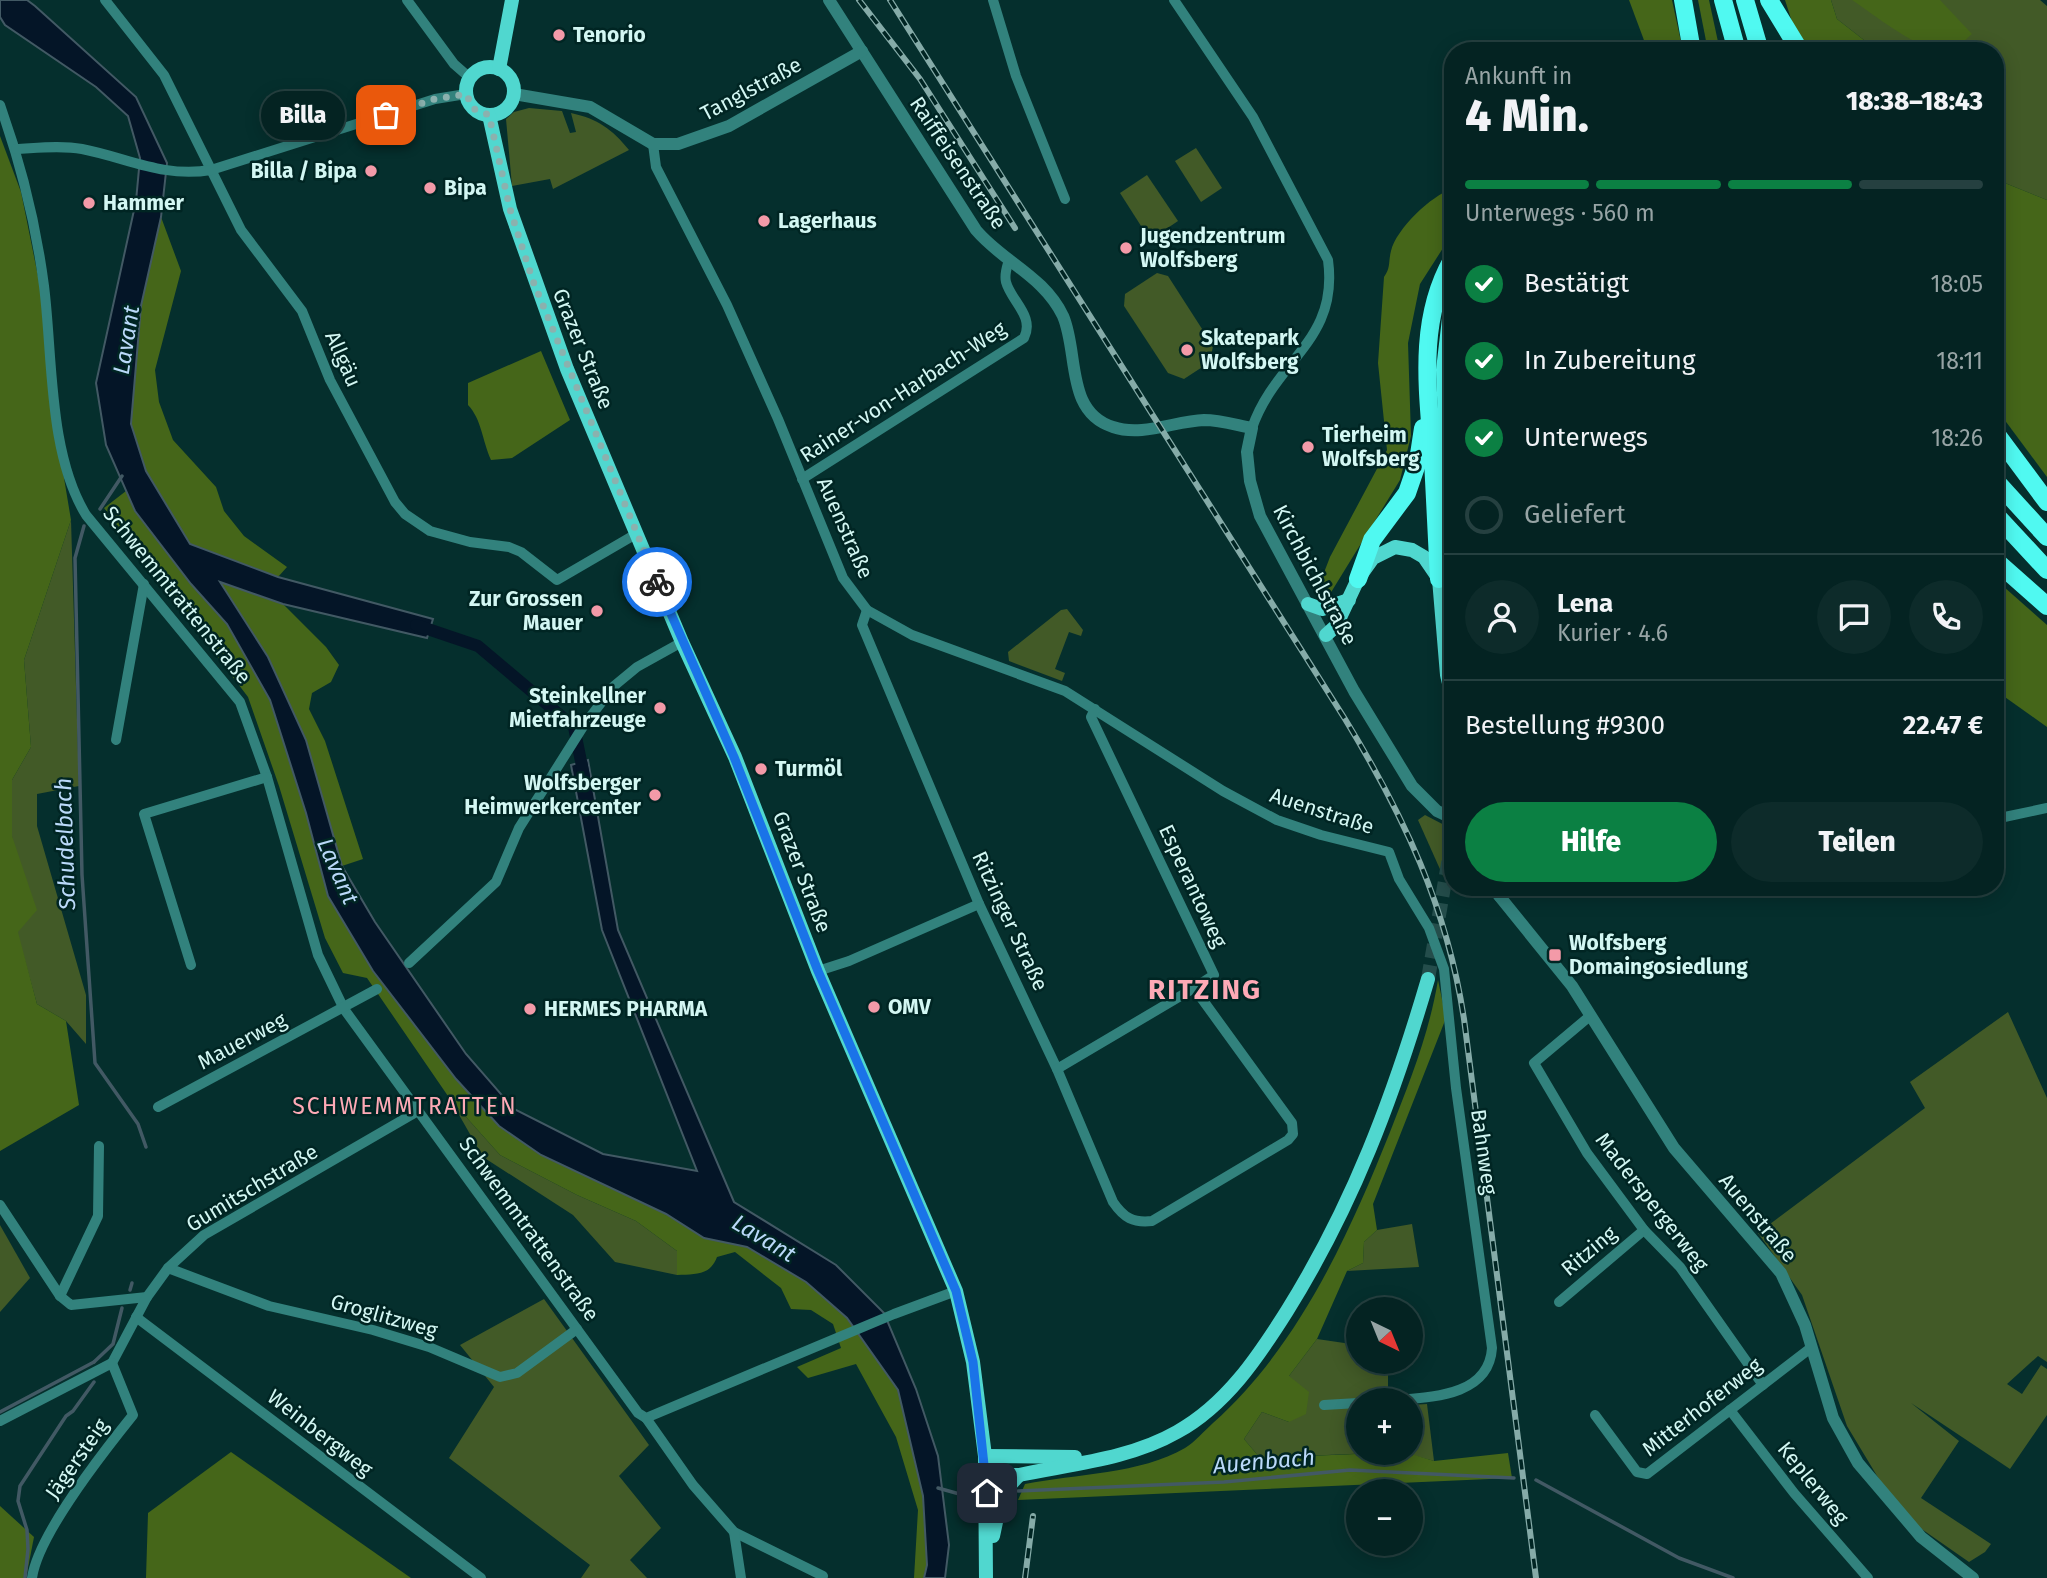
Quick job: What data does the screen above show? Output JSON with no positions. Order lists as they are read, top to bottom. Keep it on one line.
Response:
{"streets":{"main road":["Grazer Straße"],"street":["Tanglstraße","Raiffeisenstraße","Allgäu","Rainer-von-Harbach-Weg","Auenstraße","Kirchbichlstraße","Schwemmtrattenstraße","Esperantoweg","Ritzinger Straße","Mauerweg","Bahnweg","Gumitschstraße","Maderspergerweg","Ritzing","Groglitzweg","Mitterhoferweg","Weinbergweg","Jägersteig","Keplerweg"]},"crossings":[["Tanglstraße","Raiffeisenstraße"],["Tanglstraße","Auenstraße"],["Raiffeisenstraße","Rainer-von-Harbach-Weg"],["Raiffeisenstraße","Kirchbichlstraße"],["Grazer Straße","Allgäu"],["Rainer-von-Harbach-Weg","Auenstraße"],["Auenstraße","Esperantoweg"],["Auenstraße","Ritzinger Straße"],["Auenstraße","Bahnweg"],["Auenstraße","Maderspergerweg"],["Auenstraße","Mitterhoferweg"],["Schwemmtrattenstraße","Mauerweg"],["Schwemmtrattenstraße","Gumitschstraße"],["Schwemmtrattenstraße","Groglitzweg"],["Esperantoweg","Ritzinger Straße"],["Gumitschstraße","Groglitzweg"],["Gumitschstraße","Weinbergweg"],["Gumitschstraße","Jägersteig"],["Maderspergerweg","Ritzing"],["Maderspergerweg","Mitterhoferweg"],["Mitterhoferweg","Keplerweg"]],"districts":["RITZING","SCHWEMMTRATTEN"],"water":["Lavant","Schudelbach","Auenbach"],"places":{"other":["Tenorio","Billa","Billa / Bipa","Bipa","Hammer","Lagerhaus","Jugendzentrum Wolfsberg","Skatepark Wolfsberg","Tierheim Wolfsberg","Zur Grossen Mauer","Steinkellner Mietfahrzeuge","Turmöl","Wolfsberger Heimwerkercenter","OMV","HERMES PHARMA"],"transit":["Wolfsberg Domaingosiedlung"]},"north":"bottom right","page":{"heading":["4 Min.","Ankunft in","18:38–18:43"],"panel":["Lena","Kurier · 4.6","Bestellung #9300","22.47 €"],"bubble":"Billa","bar":"Unterwegs · 560 m","list":[["Bestätigt","18:05"],["In Zubereitung","18:11"],["Unterwegs","18:26"],"Geliefert"],"buttons":["Hilfe","Teilen"],"map_buttons":["+","−"]}}
